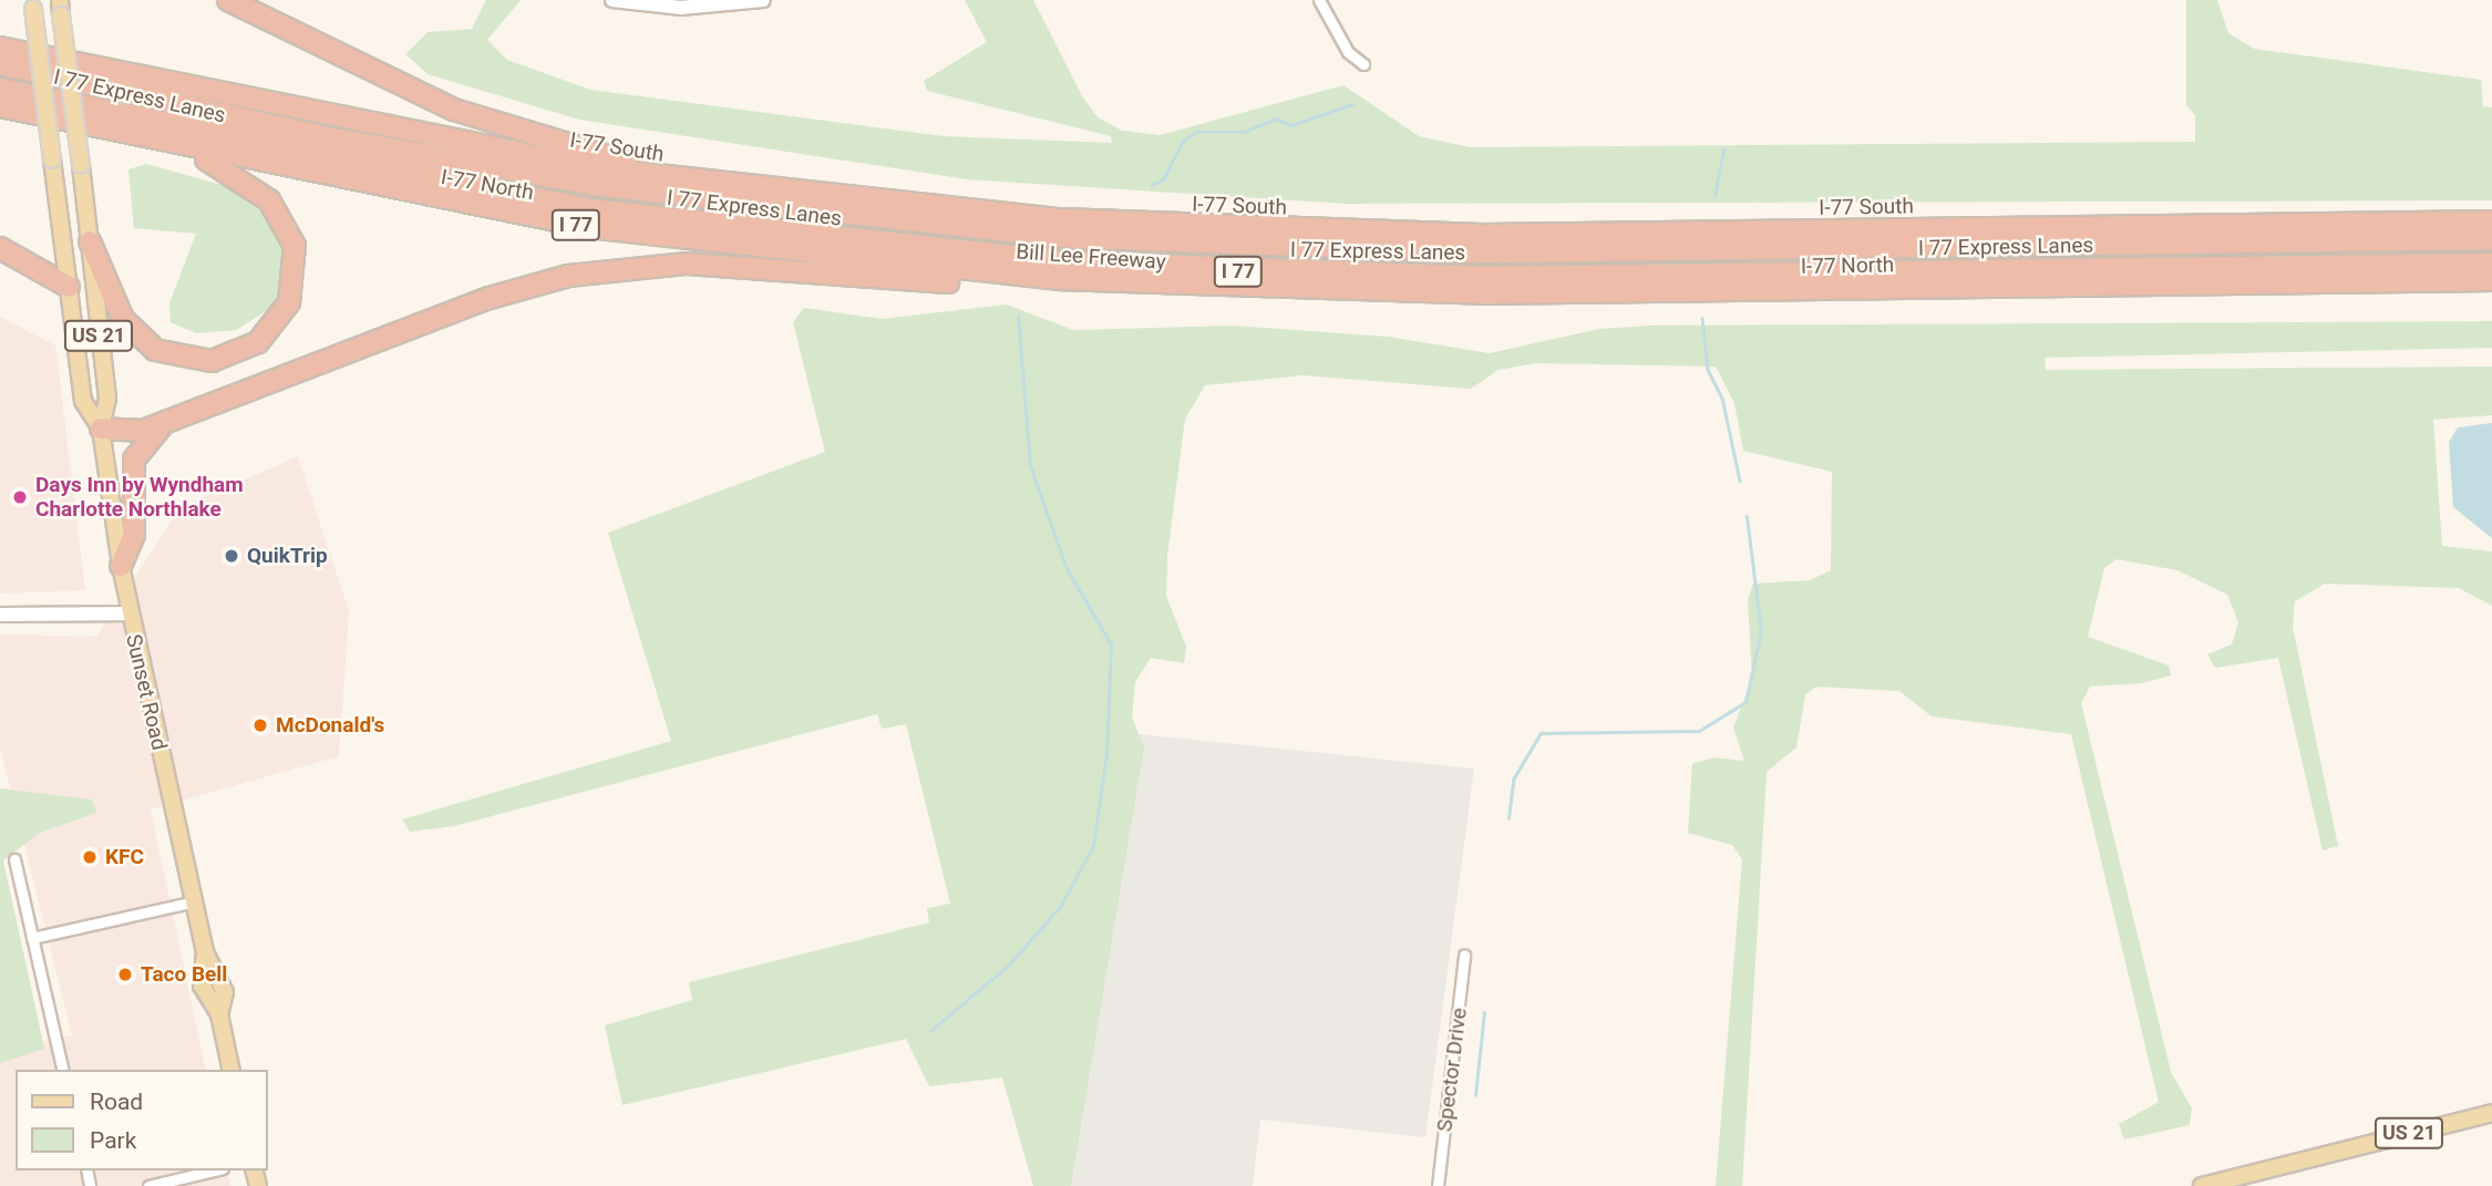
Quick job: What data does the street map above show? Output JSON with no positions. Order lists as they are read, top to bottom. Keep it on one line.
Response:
{"streets":{"highway":["I 77 Express Lanes","I-77 South","I-77 North","I 77","Bill Lee Freeway"],"main road":["US 21","Sunset Road"],"street":["Spector Drive"]},"crossings":[["I-77 North","Bill Lee Freeway"]],"places":["Days Inn by Wyndham Charlotte Northlake","QuikTrip","McDonald's","KFC","Taco Bell"],"legend":["Road","Park"]}
